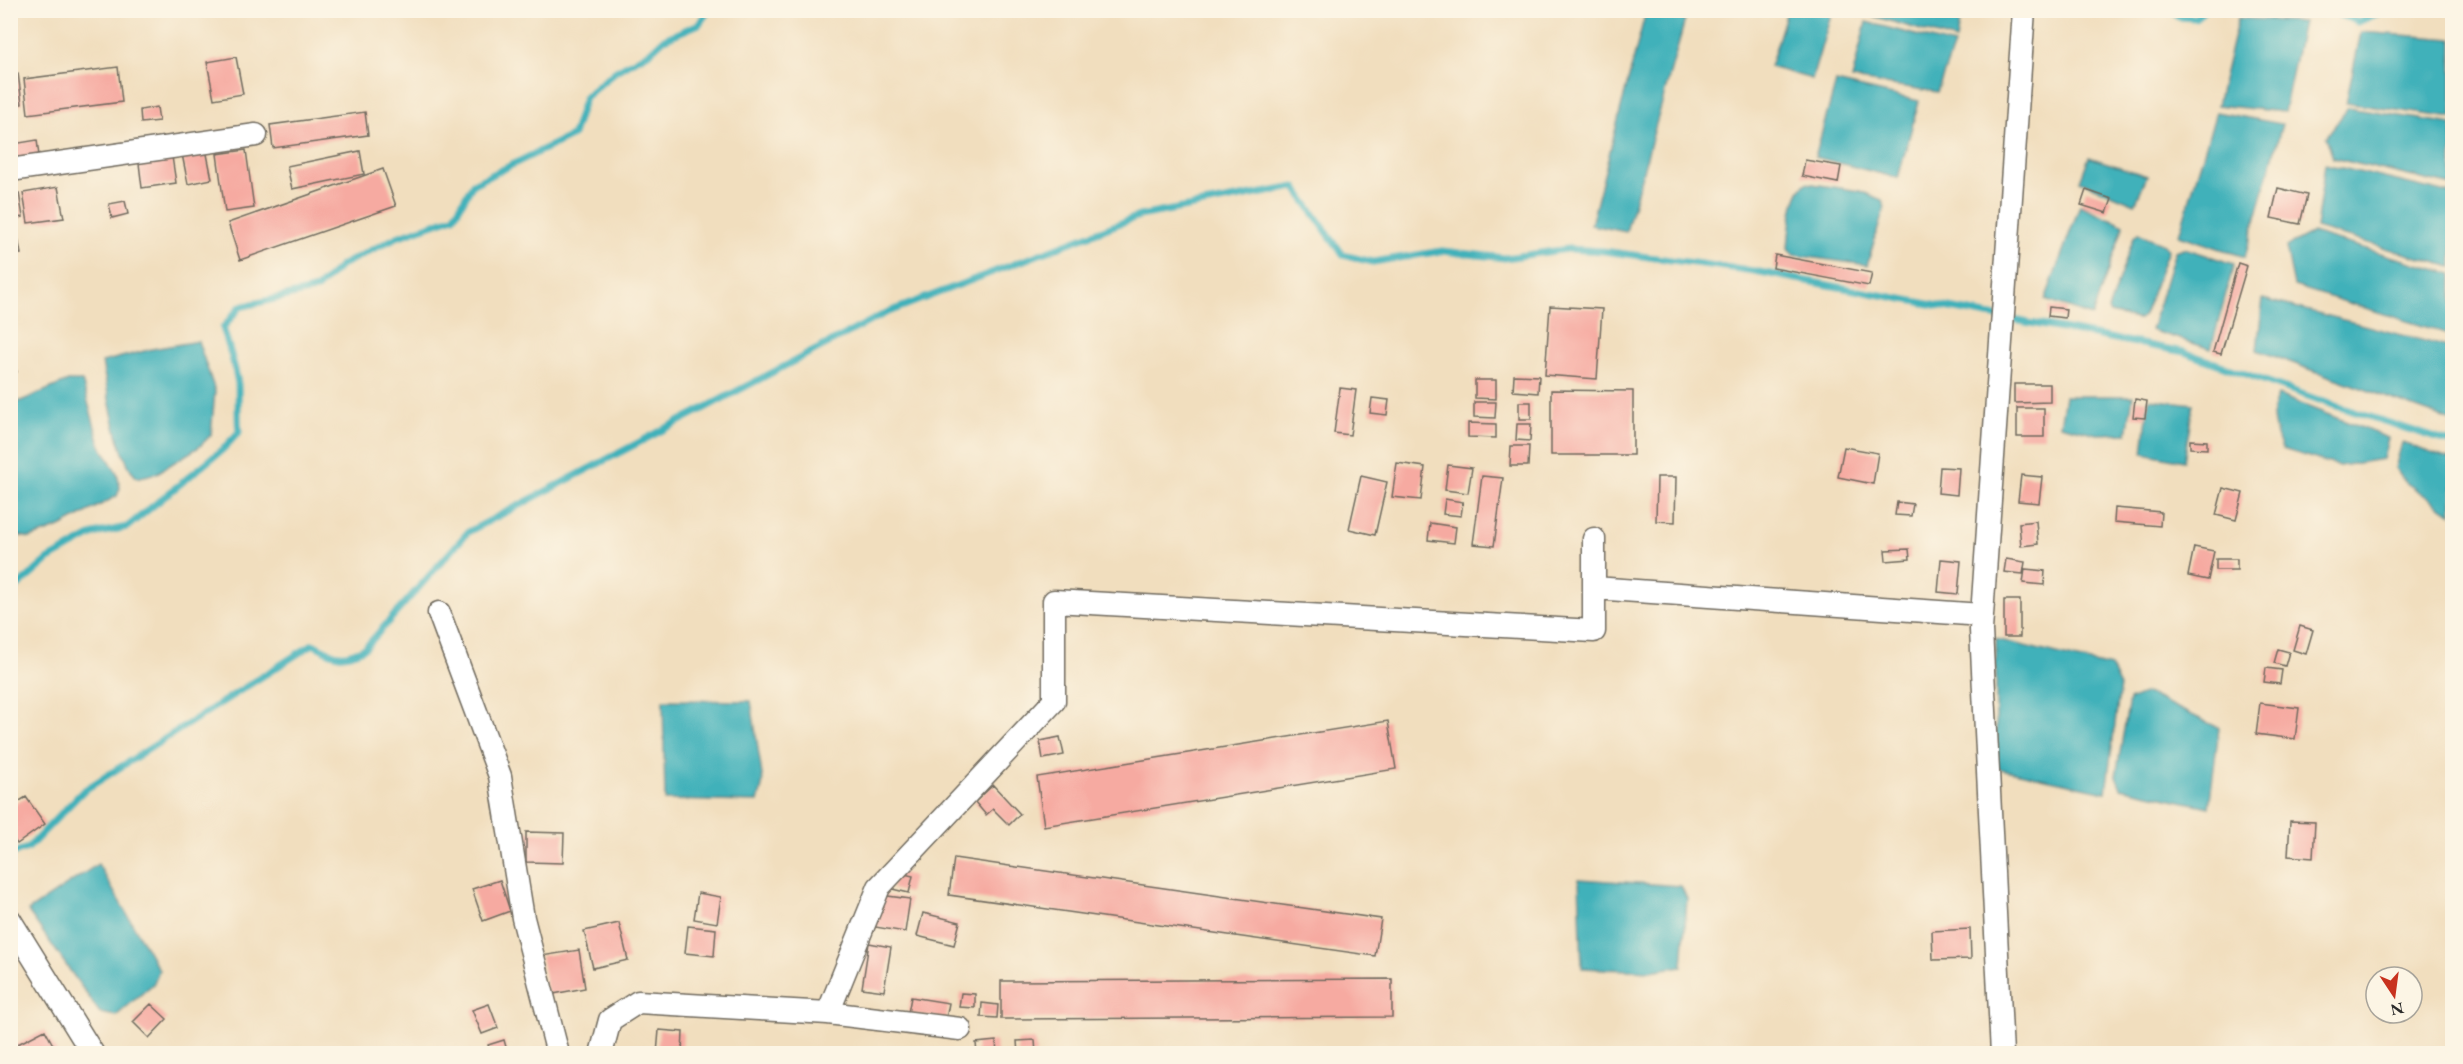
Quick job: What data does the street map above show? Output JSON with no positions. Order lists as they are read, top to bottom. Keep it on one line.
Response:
{"north":"bottom"}
